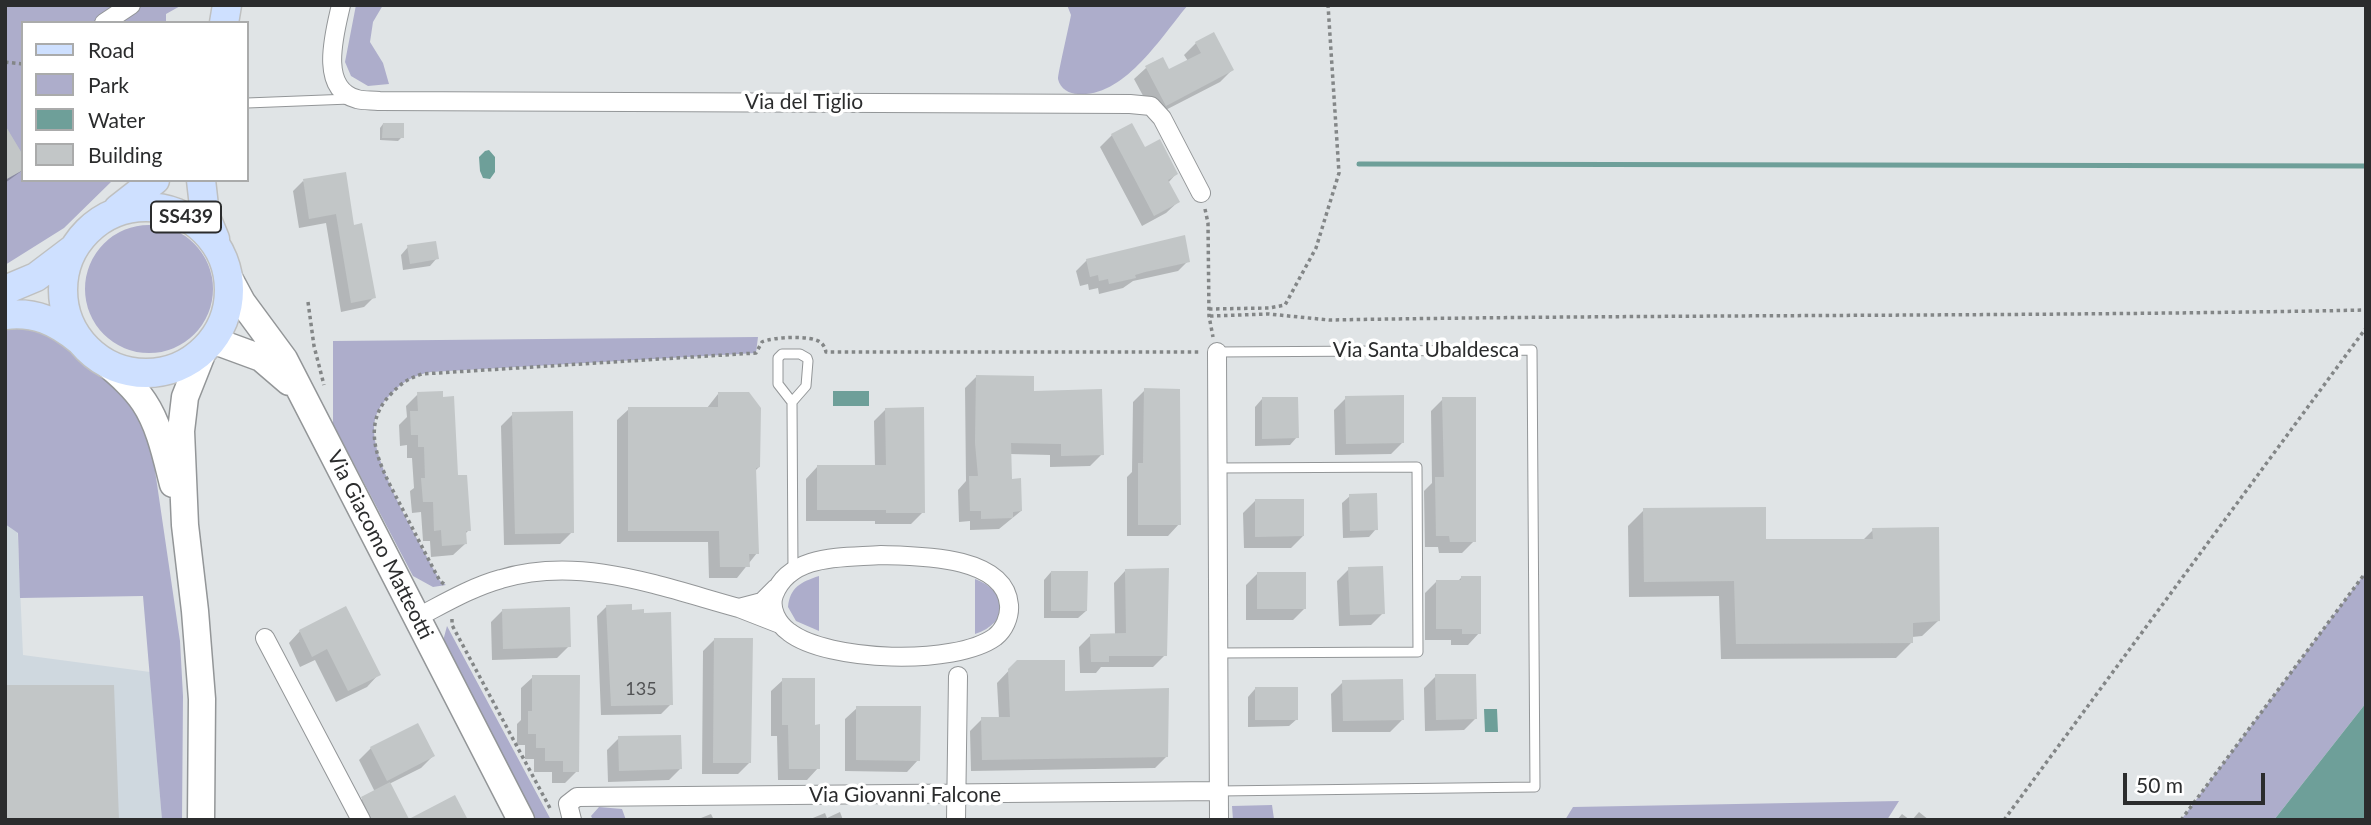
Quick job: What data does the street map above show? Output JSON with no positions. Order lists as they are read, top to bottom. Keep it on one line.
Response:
{"streets":{"main road":["SS439","Via Giacomo Matteotti"],"street":["Via del Tiglio","Via Giovanni Falcone"],"lane":["Via Santa Ubaldesca"]},"crossings":[["SS439","Via Giacomo Matteotti"],["Via Santa Ubaldesca","Via Giovanni Falcone"]],"house_numbers":["135"],"legend":["Road","Park","Water","Building"],"scale_bar":"50 m"}
